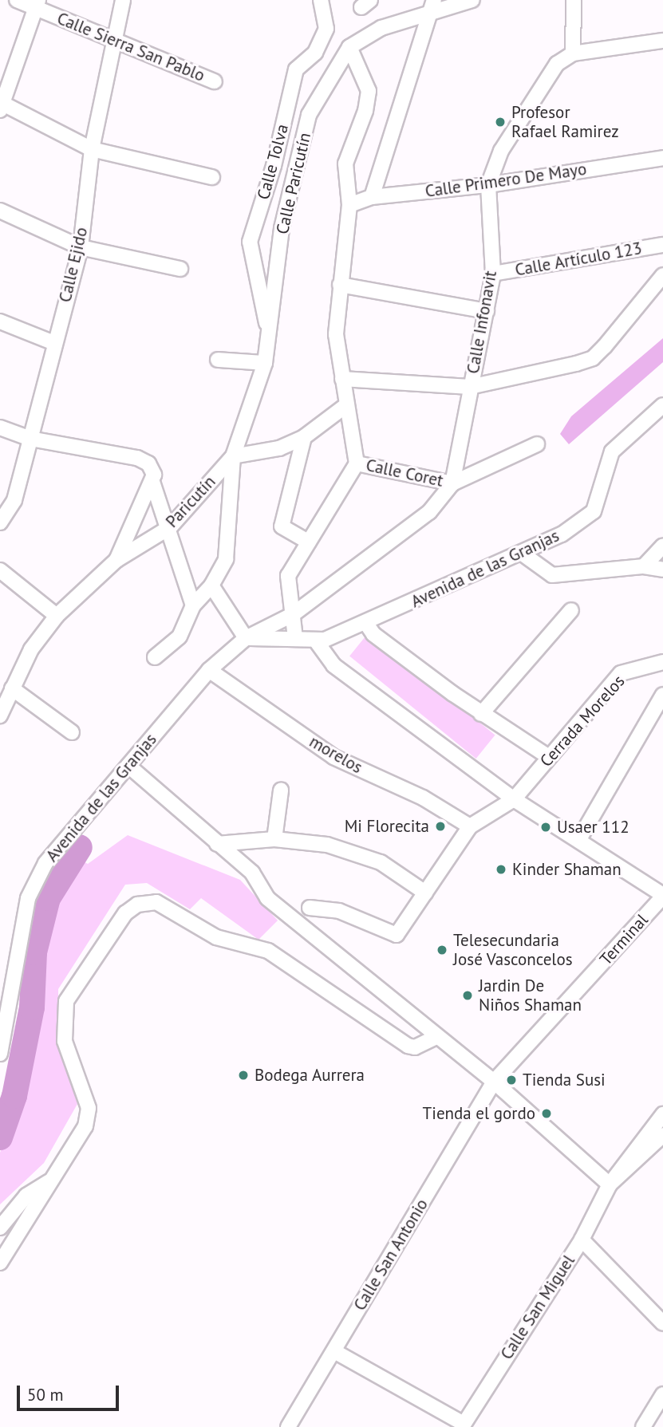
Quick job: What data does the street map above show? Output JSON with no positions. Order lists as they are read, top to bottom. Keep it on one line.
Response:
{"streets":{"street":["Calle Sierra San Pablo","Calle Tolva","Calle Primero De Mayo","Calle Paricutín","Calle Artículo 123","Calle Ejido","Calle Infonavit","Calle Coret","Paricutín","Avenida de las Granjas","Cerrada Morelos","morelos","Terminal","Calle San Antonio","Calle San Miguel"]},"crossings":[["Calle Sierra San Pablo","Calle Ejido"],["Calle Tolva","Calle Paricutín"],["Calle Primero De Mayo","Calle Infonavit"],["Calle Paricutín","Paricutín"],["Calle Artículo 123","Calle Infonavit"],["Calle Infonavit","Calle Coret"],["Calle Infonavit","Avenida de las Granjas"],["Calle Coret","Avenida de las Granjas"],["Avenida de las Granjas","morelos"],["Cerrada Morelos","morelos"],["Terminal","Calle San Antonio"]],"places":["Profesor Rafael Ramirez","Mi Florecita","Usaer 112","Kinder Shaman","Telesecundaria José Vasconcelos","Jardin De Niños Shaman","Bodega Aurrera","Tienda Susi","Tienda el gordo"],"scale_bar":"50 m"}
